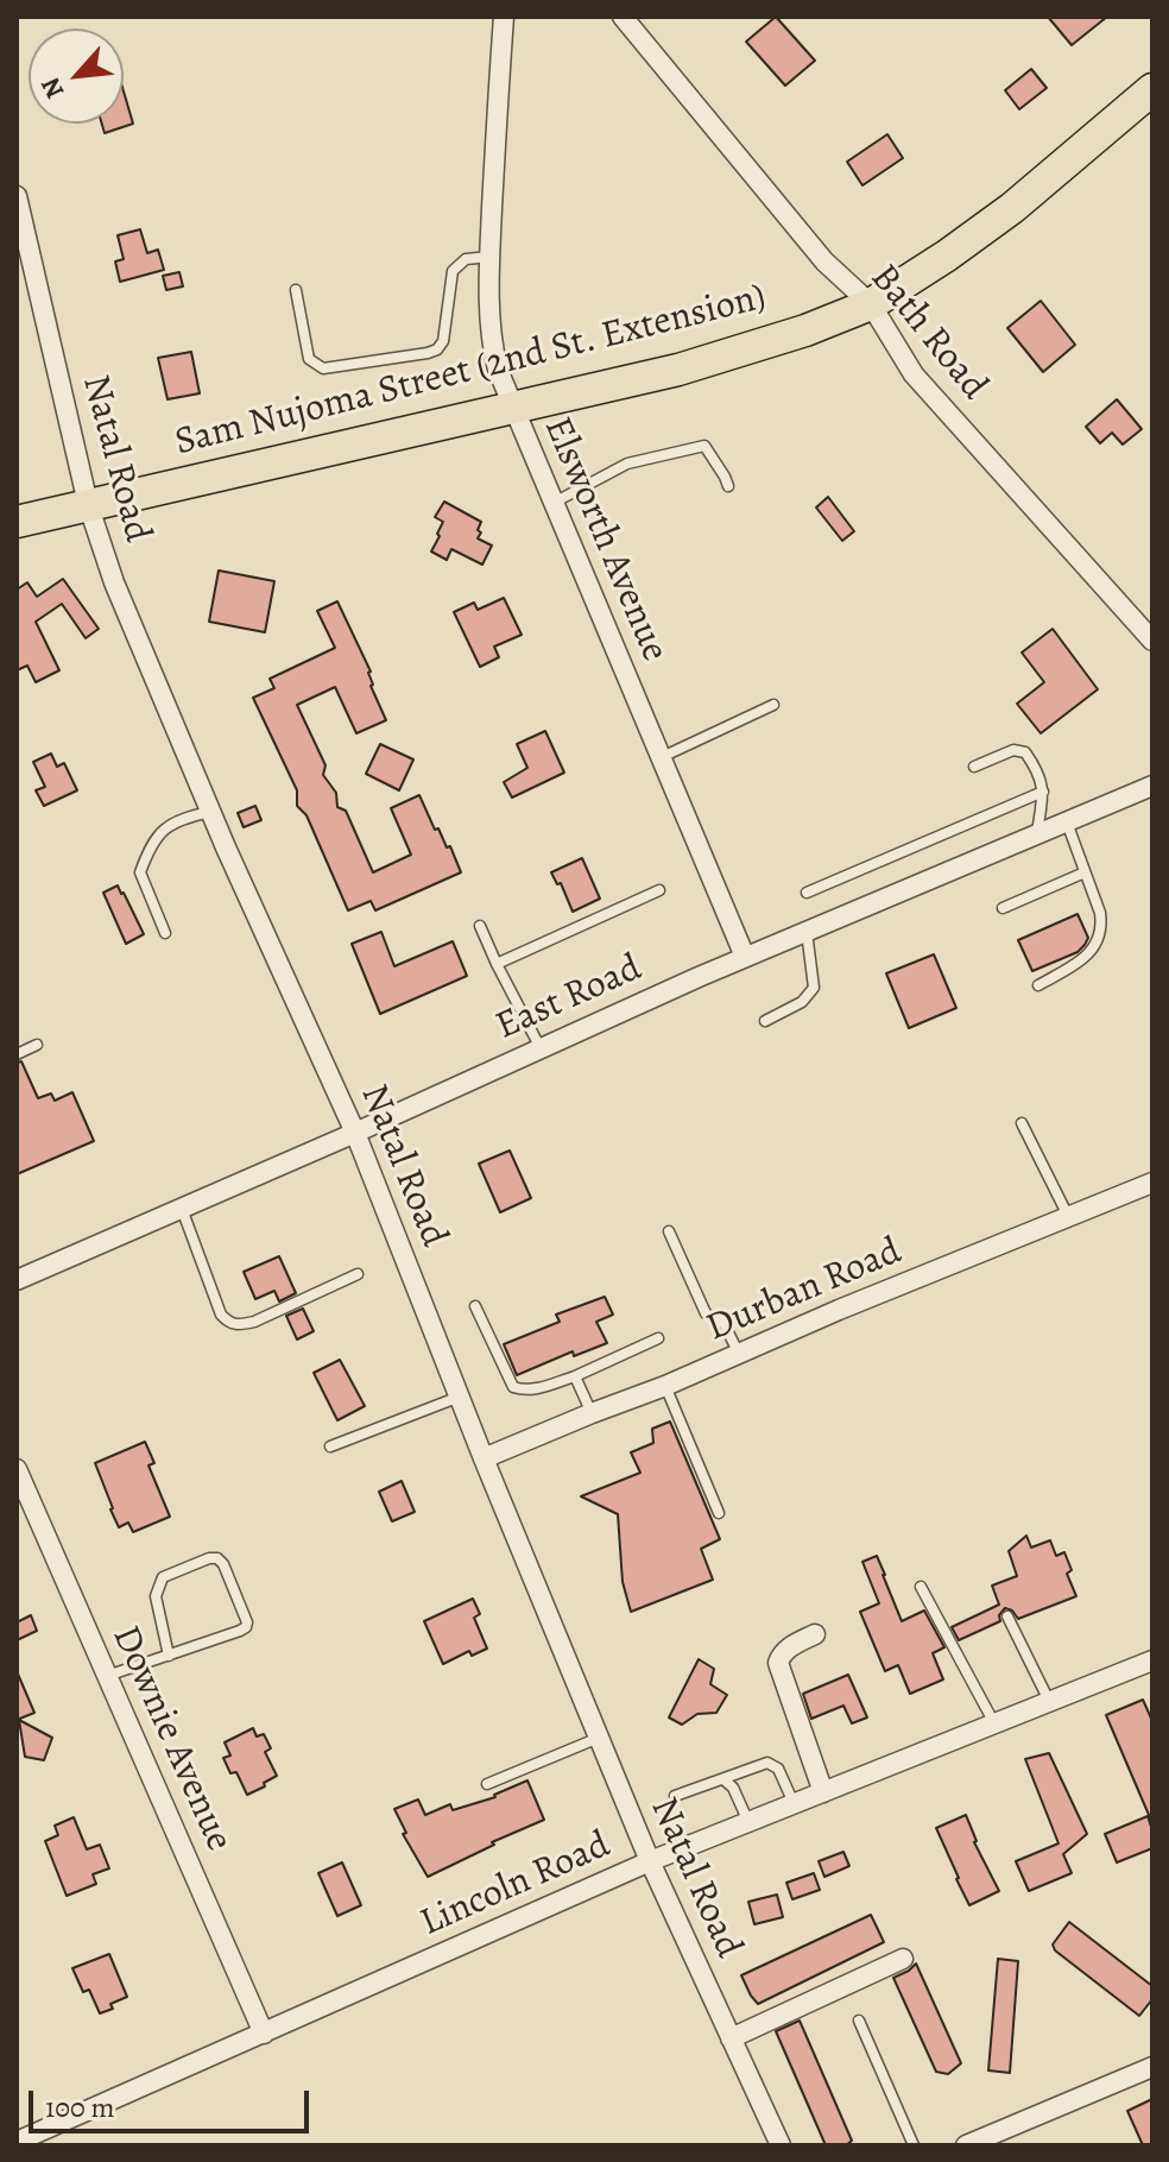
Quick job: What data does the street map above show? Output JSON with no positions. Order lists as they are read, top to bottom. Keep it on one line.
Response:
{"streets":{"highway":["Sam Nujoma Street (2nd St. Extension)"],"street":["Bath Road","Natal Road","Elsworth Avenue","East Road","Durban Road","Downie Avenue","Lincoln Road"]},"crossings":[["Bath Road","Sam Nujoma Street (2nd St. Extension)"],["Sam Nujoma Street (2nd St. Extension)","Natal Road"],["Sam Nujoma Street (2nd St. Extension)","Elsworth Avenue"],["Natal Road","East Road"],["Natal Road","Durban Road"],["Natal Road","Lincoln Road"],["Elsworth Avenue","East Road"],["Downie Avenue","Lincoln Road"]],"scale_bar":"100 m","north":"bottom left"}
